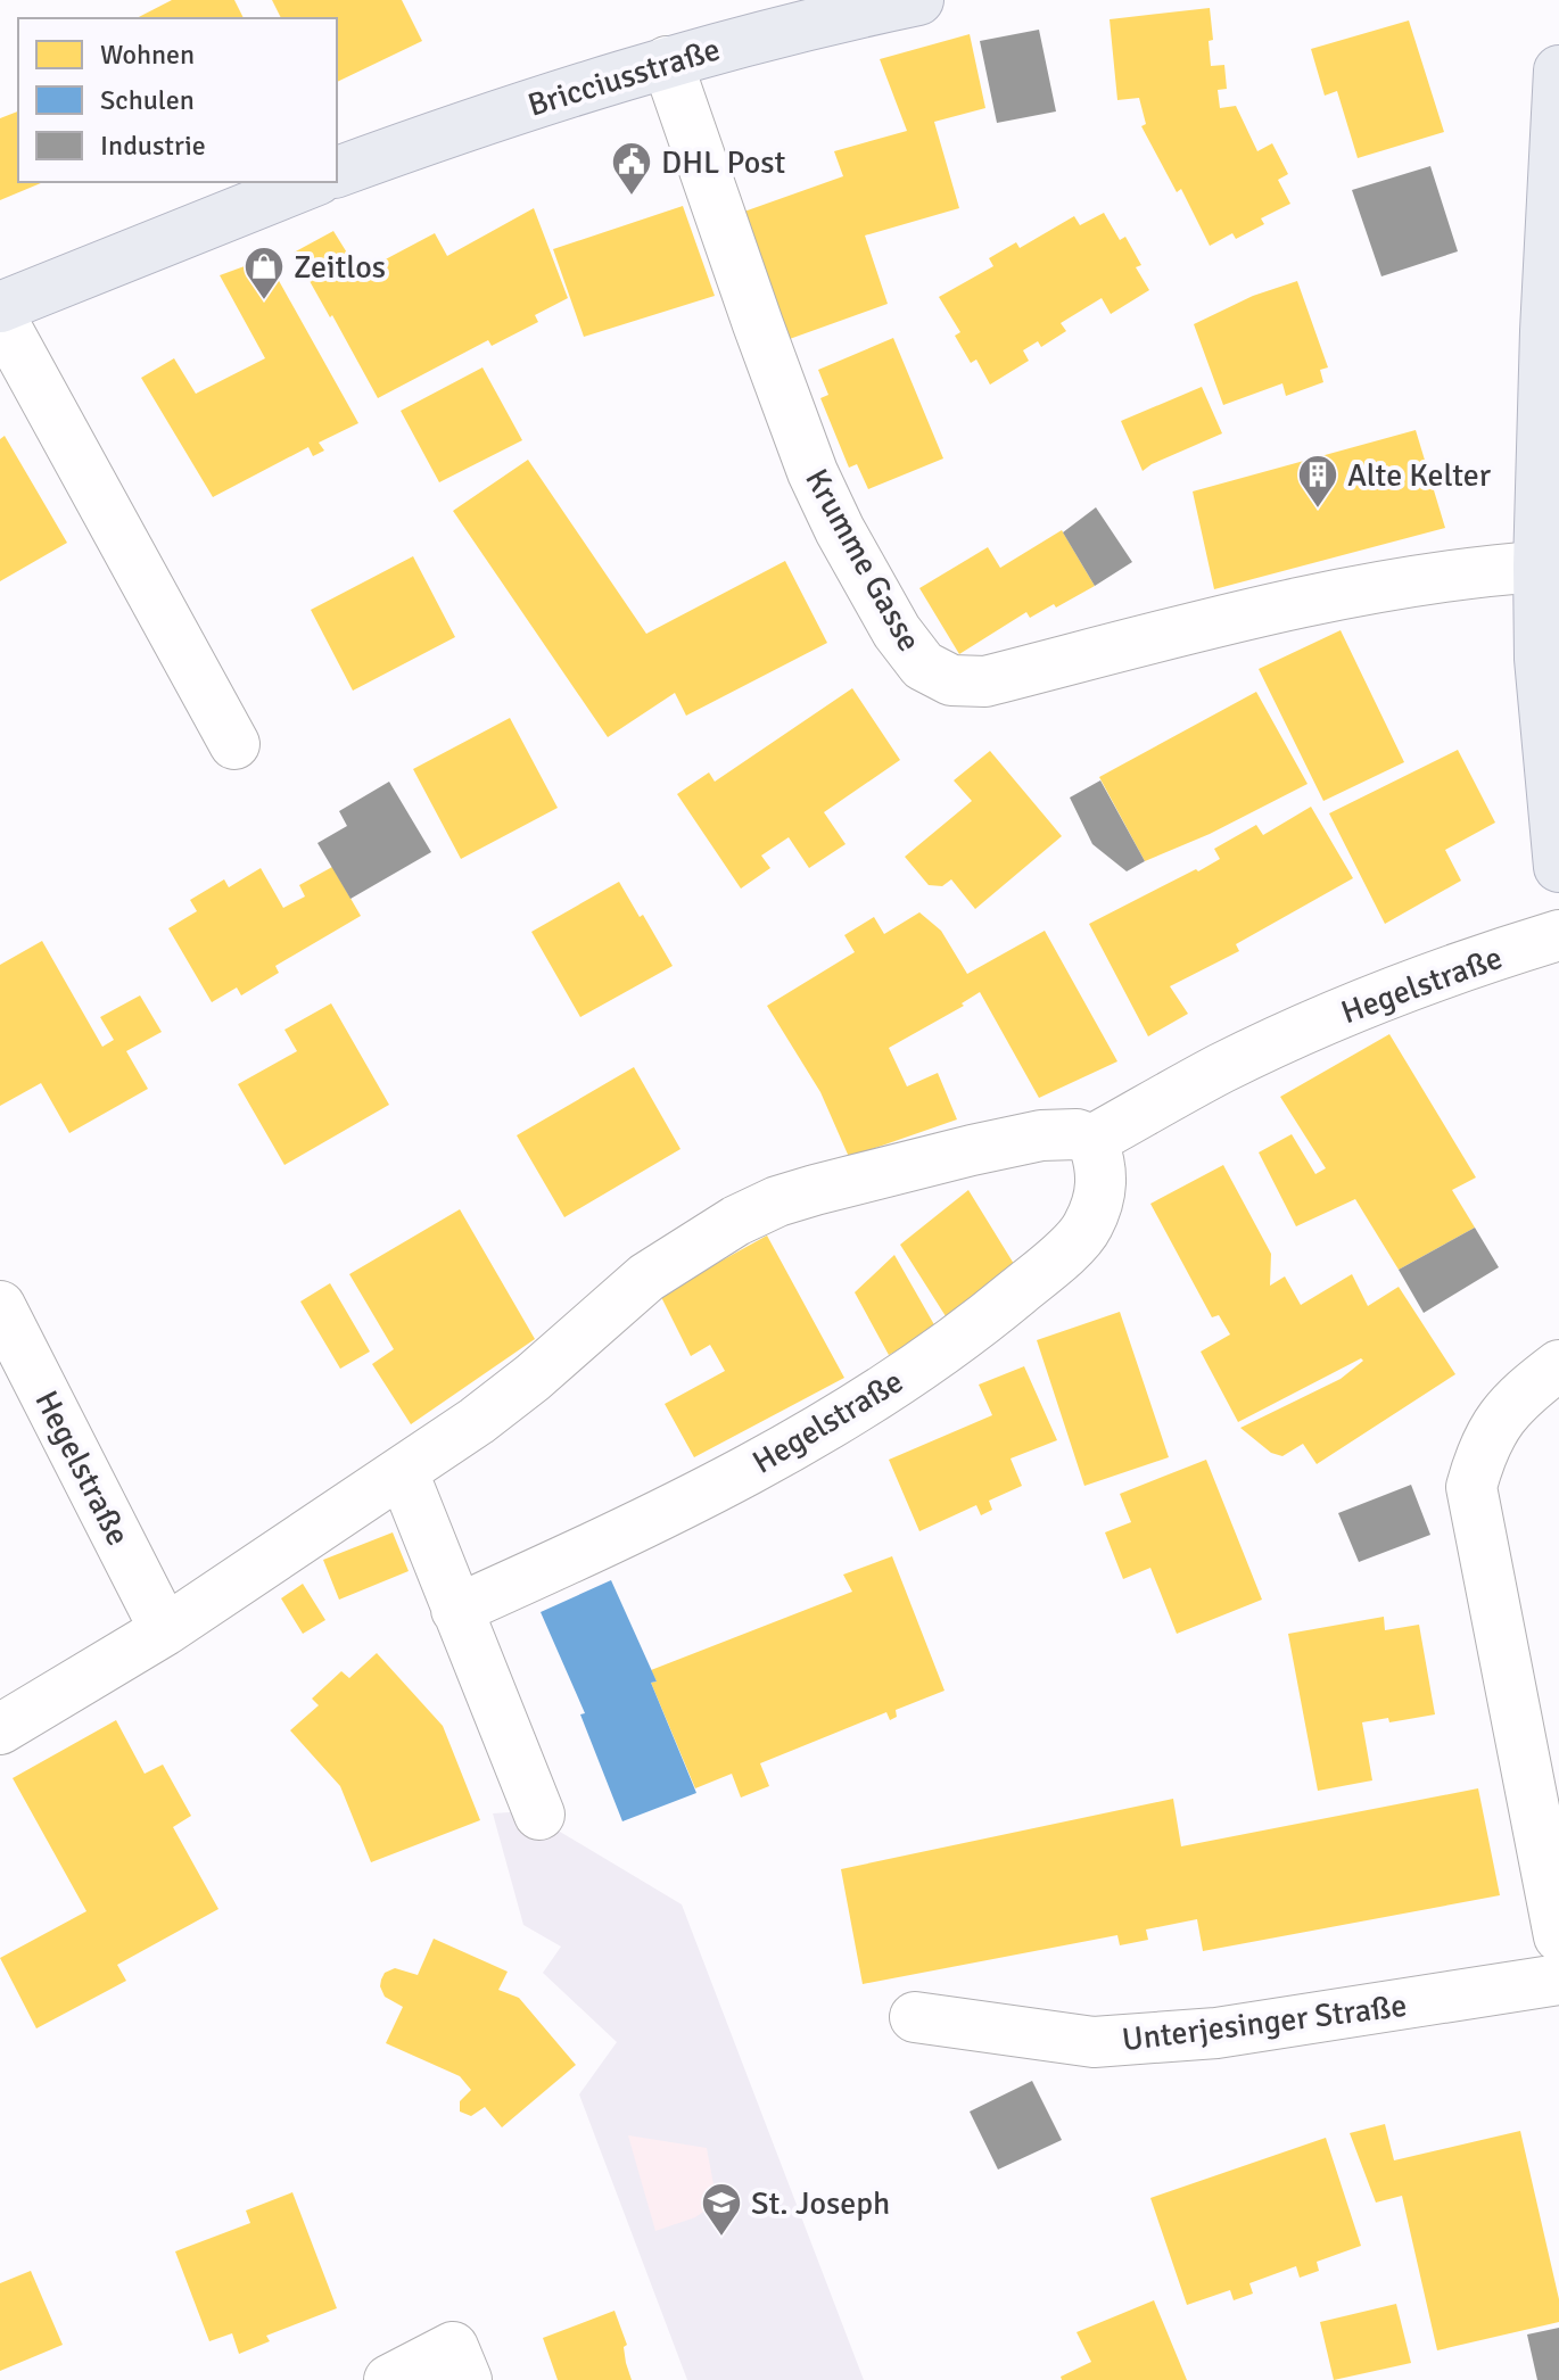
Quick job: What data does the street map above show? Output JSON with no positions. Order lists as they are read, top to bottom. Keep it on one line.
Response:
{"streets":{"main road":["Bricciusstraße"],"street":["Krumme Gasse","Hegelstraße","Unterjesinger Straße"]},"crossings":[["Bricciusstraße","Krumme Gasse"]],"places":{"public building":["DHL Post"],"shop":["Zeitlos"],"building":["Alte Kelter"],"school or university":["St. Joseph"]},"legend":["Wohnen","Schulen","Industrie"]}
